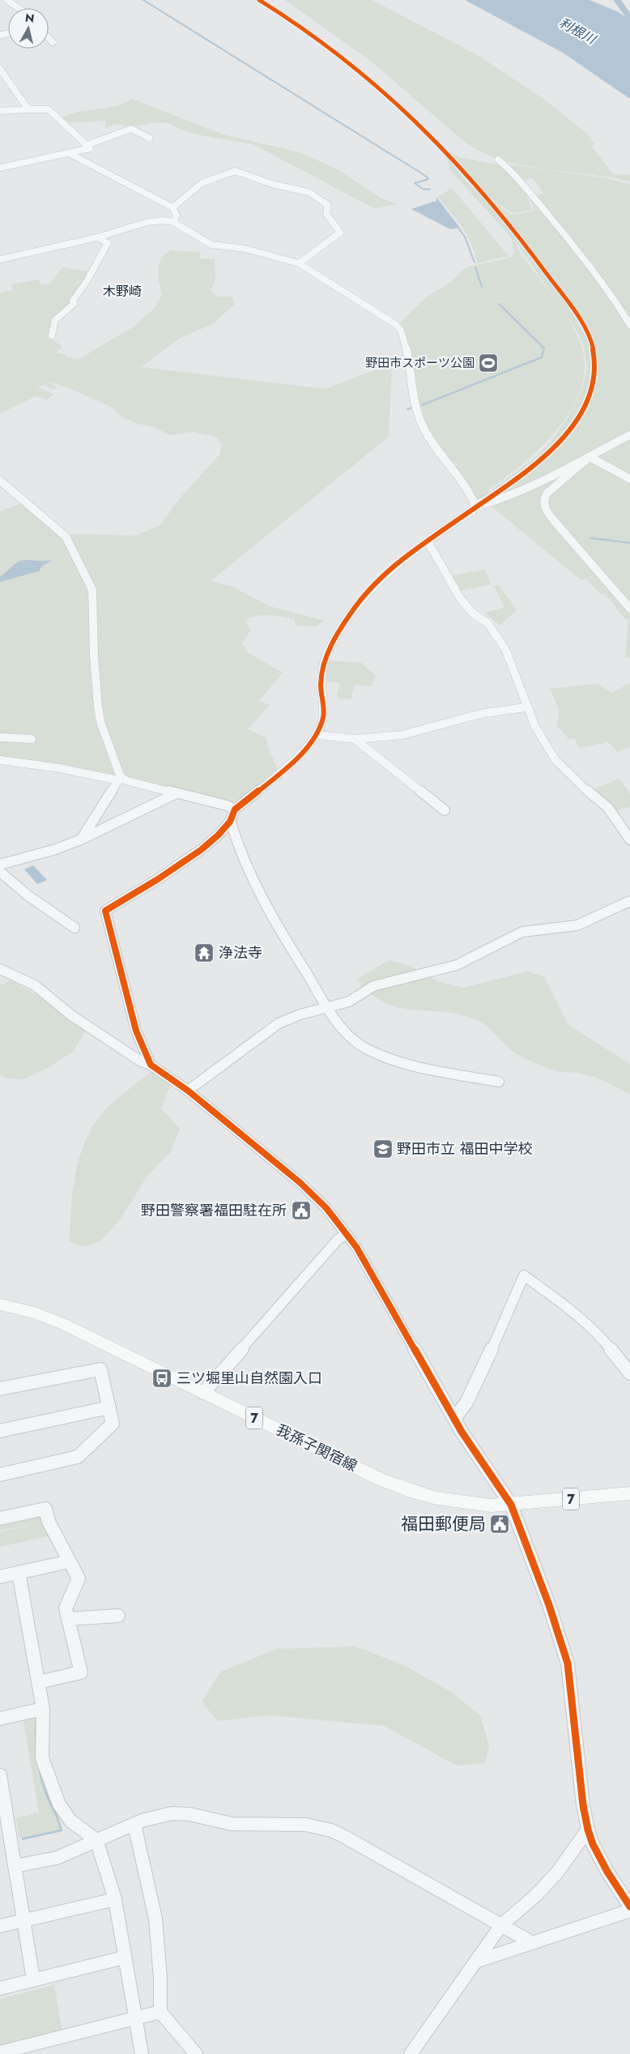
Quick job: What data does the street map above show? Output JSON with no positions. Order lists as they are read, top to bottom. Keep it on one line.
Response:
{"streets":{"main road":["7","我孫子関宿線"]},"districts":["木野崎"],"water":["利根川"],"places":{"sports":["野田市スポーツ公園"],"temple":["浄法寺"],"school or university":["野田市立 福田中学校"],"public building":["野田警察署福田駐在所","福田郵便局"],"bus stop":["三ツ堀里山自然園入口"]},"north":"top"}
